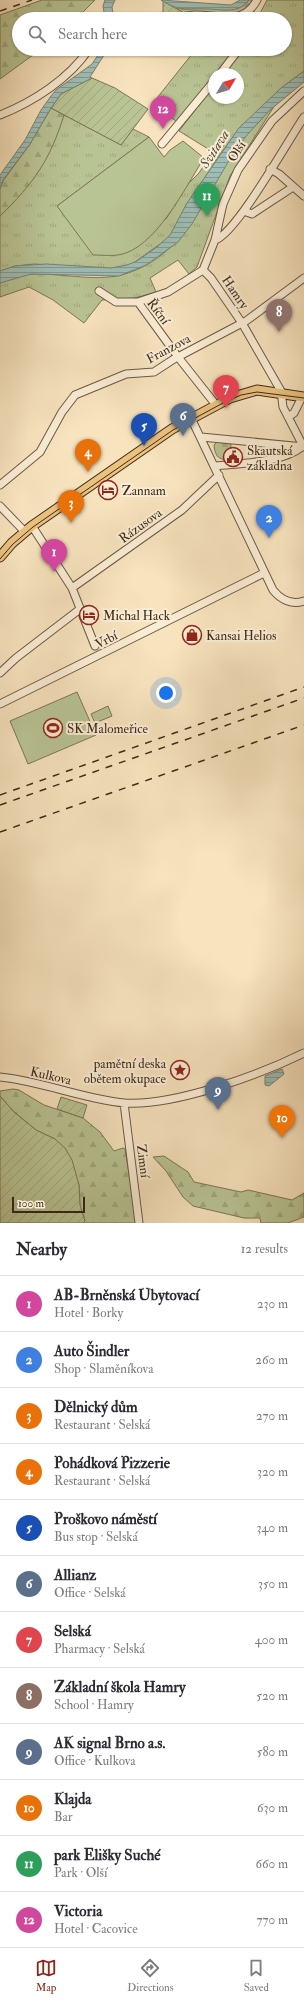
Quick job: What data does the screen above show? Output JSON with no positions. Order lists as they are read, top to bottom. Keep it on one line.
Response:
{"streets":{"street":["Olší","Hamry","Říční","Franzova","Rázusova","Vrbí","Kulkova","Zimní"]},"crossings":[["Olší","Hamry"],["Hamry","Franzova"],["Říční","Franzova"],["Kulkova","Zimní"]],"water":["Svitava"],"places":{"public building":["Skautská základna"],"hotel":["Zannam","Michal Hack"],"shop":["Kansai Helios"],"sports":["SK Malomeřice"],"place":["pamětní deska obětem okupace"]},"scale_bar":"100 m","north":"top right","page":{"search":"Search here","pins":["12","11","8","7","6","5","4","3","2","1","9","10"],"scale":"100 m","heading":["Nearby","12 results"],"list":[{"mark":"1","name":"AB-Brněnská Ubytovací","note":"Hotel · Borky","value":"230 m"},{"mark":"2","name":"Auto Šindler","note":"Shop · Slaměníkova","value":"260 m"},{"mark":"3","name":"Dělnický dům","note":"Restaurant · Selská","value":"270 m"},{"mark":"4","name":"Pohádková Pizzerie","note":"Restaurant · Selská","value":"320 m"},{"mark":"5","name":"Proškovo náměstí","note":"Bus stop · Selská","value":"340 m"},{"mark":"6","name":"Allianz","note":"Office · Selská","value":"350 m"},{"mark":"7","name":"Selská","note":"Pharmacy · Selská","value":"400 m"},{"mark":"8","name":"Základní škola Hamry","note":"School · Hamry","value":"520 m"},{"mark":"9","name":"AK signal Brno a.s.","note":"Office · Kulkova","value":"580 m"},{"mark":"10","name":"Klajda","note":"Bar","value":"630 m"},{"mark":"11","name":"park Elišky Suché","note":"Park · Olší","value":"660 m"},{"mark":"12","name":"Victoria","note":"Hotel · Cacovice","value":"770 m"}],"nav":["Map","Directions","Saved"]}}
